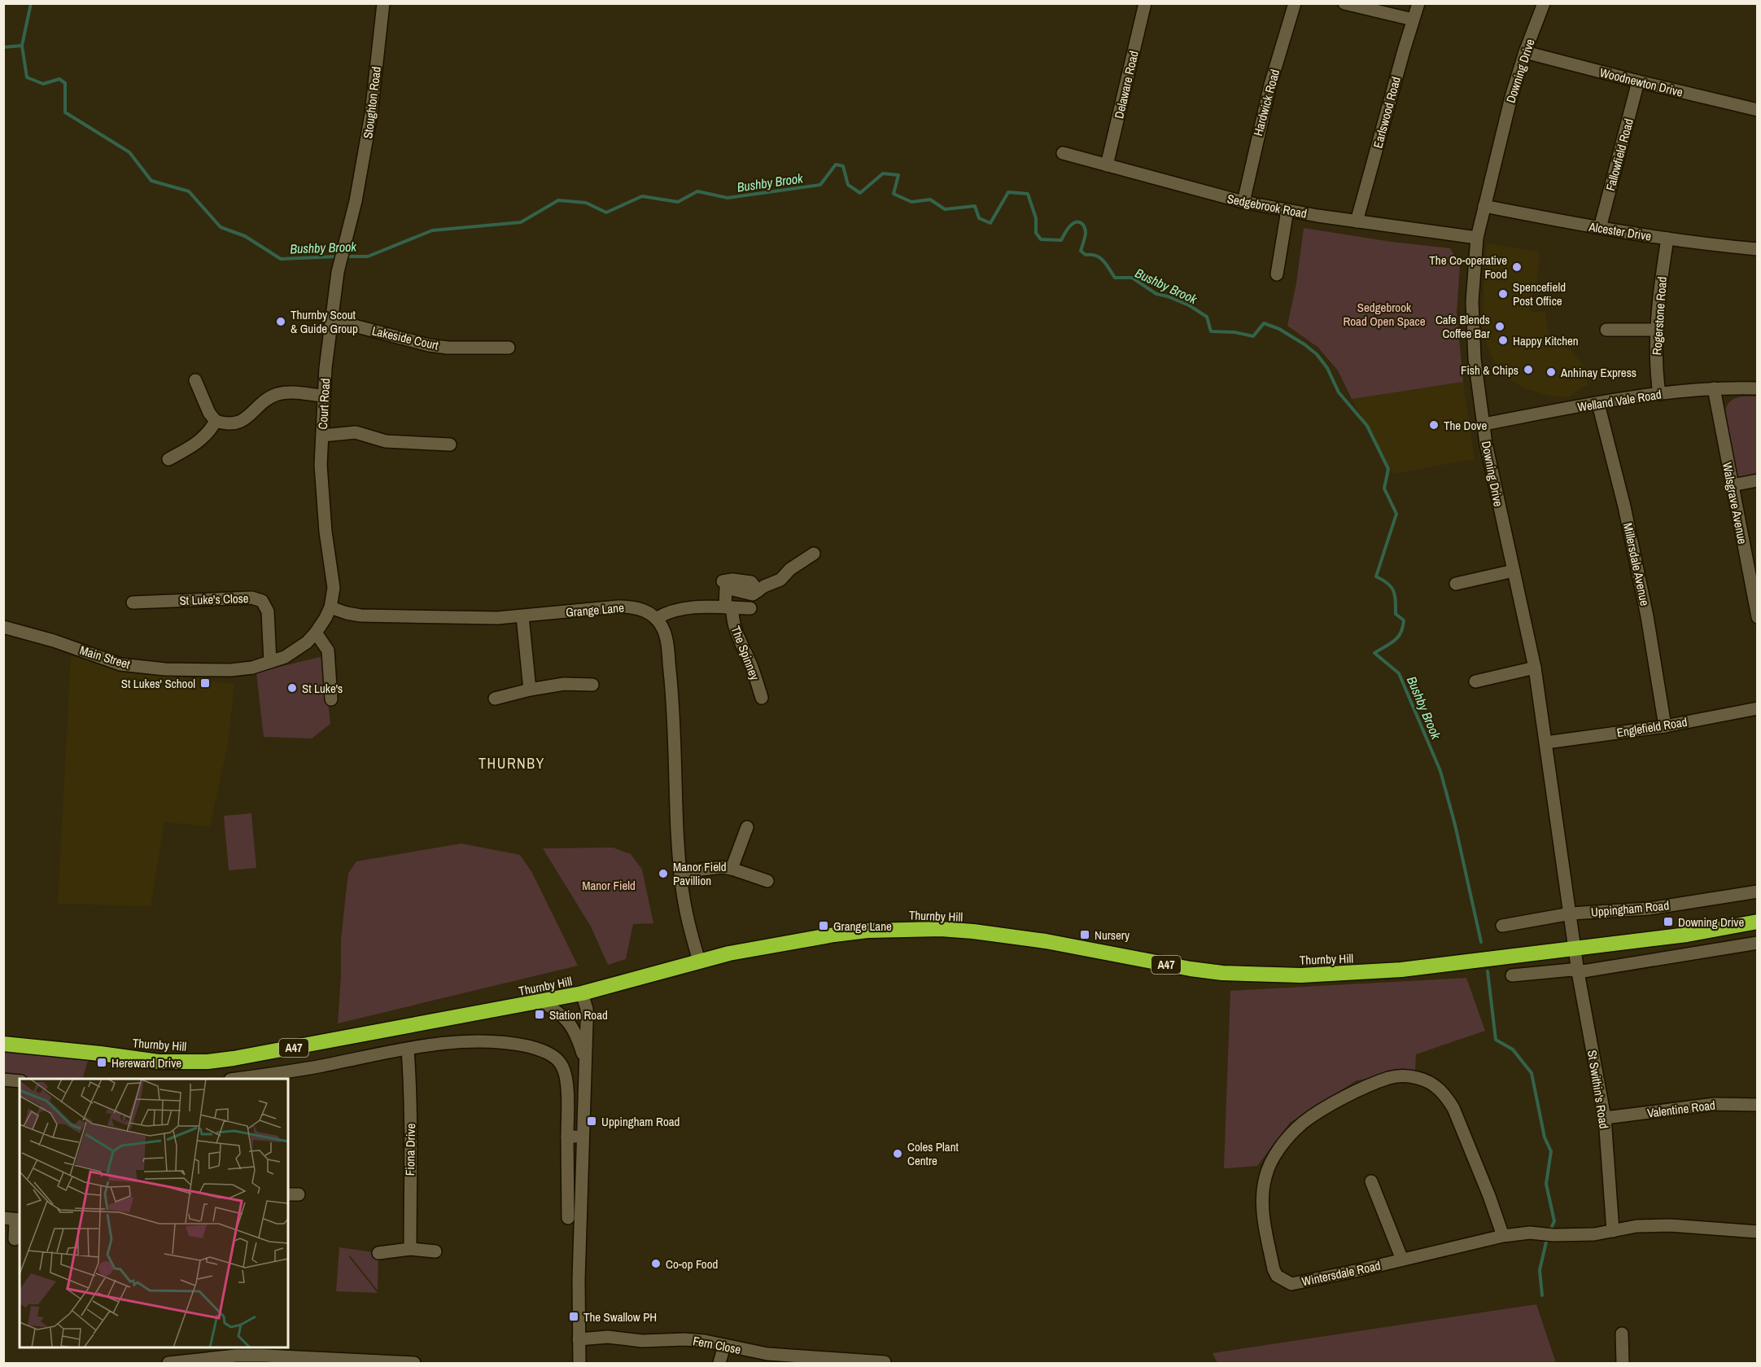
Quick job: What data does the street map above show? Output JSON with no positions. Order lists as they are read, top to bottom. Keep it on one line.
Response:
{"streets":{"highway":["Thurnby Hill","A47"],"street":["Downing Drive","Woodnewton Drive","Delaware Road","Stoughton Road","Hardwick Road","Earlswood Road","Fallowfield Road","Sedgebrook Road","Alcester Drive","Rogerstone Road","Lakeside Court","Welland Vale Road","Court Road","Walsgrave Avenue","Millersdale Avenue","St Luke's Close","Grange Lane","The Spinney","Main Street","Englefield Road","Uppingham Road","St Swithin's Road","Valentine Road","Fiona Drive","Wintersdale Road","Fern Close"]},"crossings":[["Downing Drive","Woodnewton Drive"],["Downing Drive","Sedgebrook Road"],["Downing Drive","Alcester Drive"],["Downing Drive","Welland Vale Road"],["Downing Drive","Englefield Road"],["Downing Drive","Uppingham Road"],["Downing Drive","Thurnby Hill"],["Downing Drive","St Swithin's Road"],["Woodnewton Drive","Fallowfield Road"],["Delaware Road","Sedgebrook Road"],["Stoughton Road","Court Road"],["Hardwick Road","Sedgebrook Road"],["Earlswood Road","Sedgebrook Road"],["Fallowfield Road","Alcester Drive"],["Alcester Drive","Rogerstone Road"],["Rogerstone Road","Welland Vale Road"],["Lakeside Court","Court Road"],["Welland Vale Road","Walsgrave Avenue"],["Welland Vale Road","Millersdale Avenue"],["Court Road","Grange Lane"],["Court Road","Main Street"],["Millersdale Avenue","Englefield Road"],["St Luke's Close","Main Street"],["Grange Lane","The Spinney"],["Grange Lane","Main Street"],["Thurnby Hill","St Swithin's Road"],["St Swithin's Road","Valentine Road"],["St Swithin's Road","Wintersdale Road"]],"districts":["THURNBY"],"water":["Bushby Brook"],"parks":["Sedgebrook Road Open Space","Manor Field"],"places":{"other":["The Co-operative Food","Spencefield Post Office","Thurnby Scout & Guide Group","Cafe Blends Coffee Bar","Happy Kitchen","Fish & Chips","Anhinay Express","The Dove","St Luke's","Manor Field Pavillion","Coles Plant Centre","Co-op Food"],"transit":["St Lukes' School","Downing Drive","Grange Lane","Nursery","Station Road","Hereward Drive","Uppingham Road","The Swallow PH"]}}
